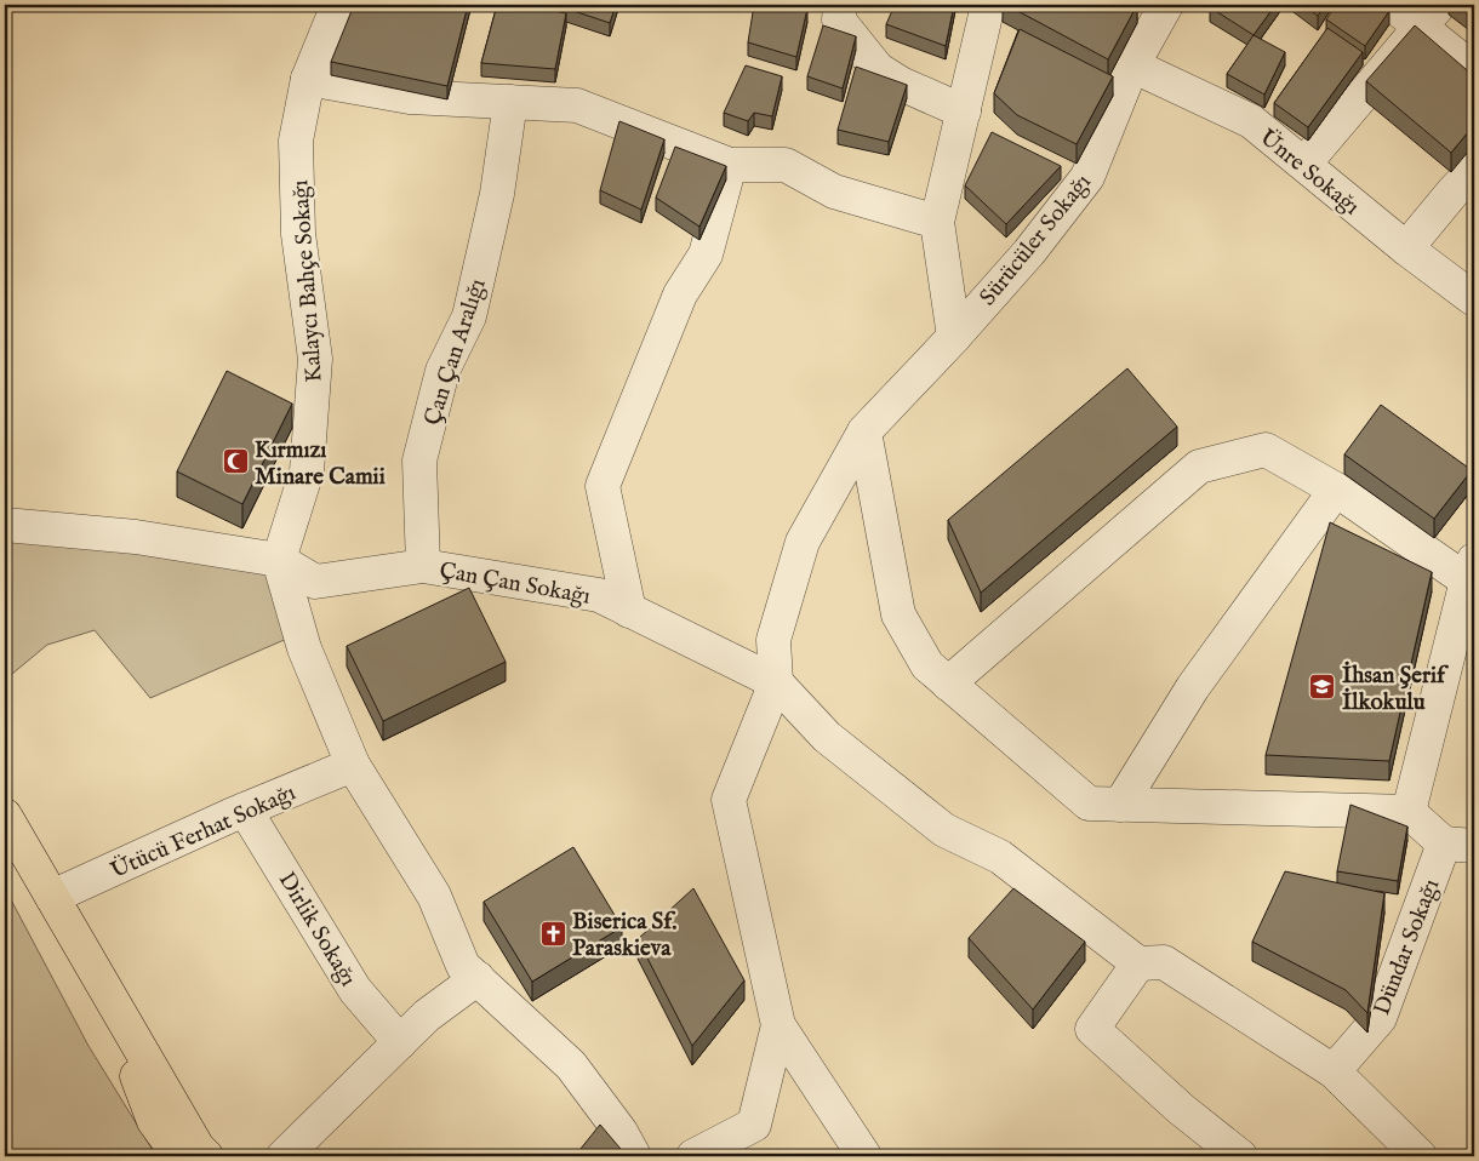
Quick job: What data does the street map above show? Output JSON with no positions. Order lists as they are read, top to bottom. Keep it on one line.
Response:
{"streets":{"street":["Ünre Sokağı","Sürücüler Sokağı","Kalaycı Bahçe Sokağı","Çan Çan Aralığı","Çan Çan Sokağı","Ütücü Ferhat Sokağı","Dirlik Sokağı","Dündar Sokağı"]},"crossings":[["Ünre Sokağı","Sürücüler Sokağı"],["Sürücüler Sokağı","Çan Çan Sokağı"],["Kalaycı Bahçe Sokağı","Çan Çan Sokağı"],["Çan Çan Aralığı","Çan Çan Sokağı"],["Ütücü Ferhat Sokağı","Dirlik Sokağı"]],"places":{"mosque":["Kırmızı Minare Camii"],"school or university":["İhsan Şerif İlkokulu"],"church":["Biserica Sf. Paraskieva"]}}
